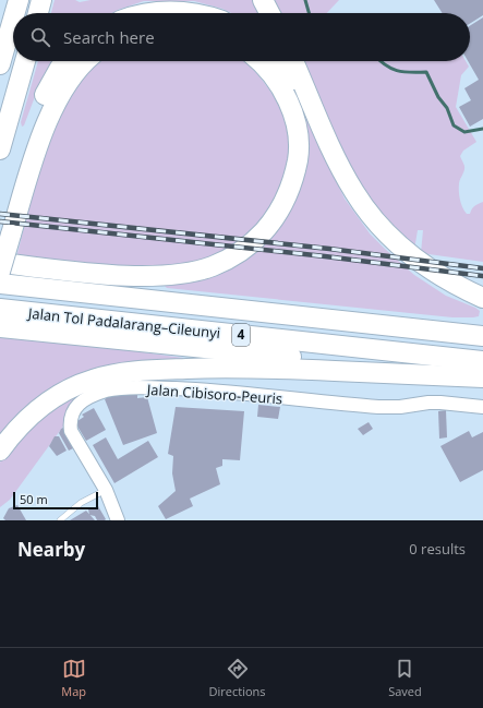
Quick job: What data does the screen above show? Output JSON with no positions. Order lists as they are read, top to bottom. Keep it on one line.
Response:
{"streets":{"highway":["Jalan Tol Padalarang–Cileunyi","4"],"street":["Jalan Cibisoro-Peuris"]},"scale_bar":"50 m","page":{"search":"Search here","scale":"50 m","heading":["Nearby","0 results"],"nav":["Map","Directions","Saved"]}}
